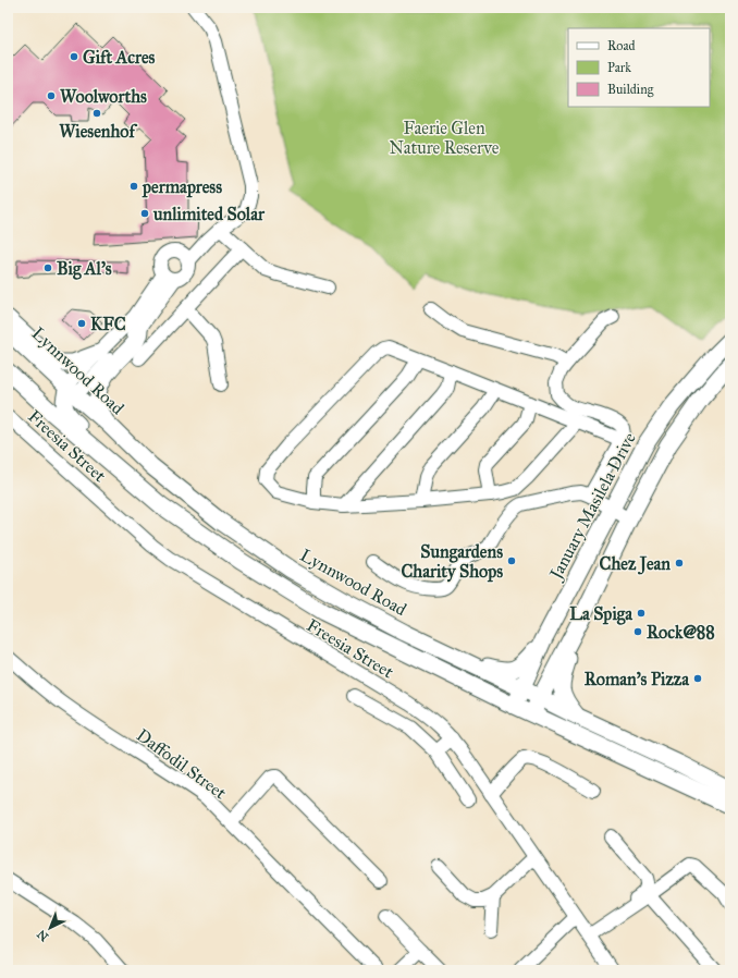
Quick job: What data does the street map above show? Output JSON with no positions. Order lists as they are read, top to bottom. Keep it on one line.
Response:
{"streets":{"main road":["Lynnwood Road","January Masilela Drive"],"street":["Freesia Street","Daffodil Street"]},"crossings":[["Lynnwood Road","January Masilela Drive"]],"parks":["Faerie Glen Nature Reserve"],"places":["Gift Acres","Woolworths","Wiesenhof","permapress","unlimited Solar","Big Al's","KFC","Sungardens Charity Shops","Chez Jean","La Spiga","Rock@88","Roman's Pizza"],"legend":["Road","Park","Building"],"north":"bottom left"}
